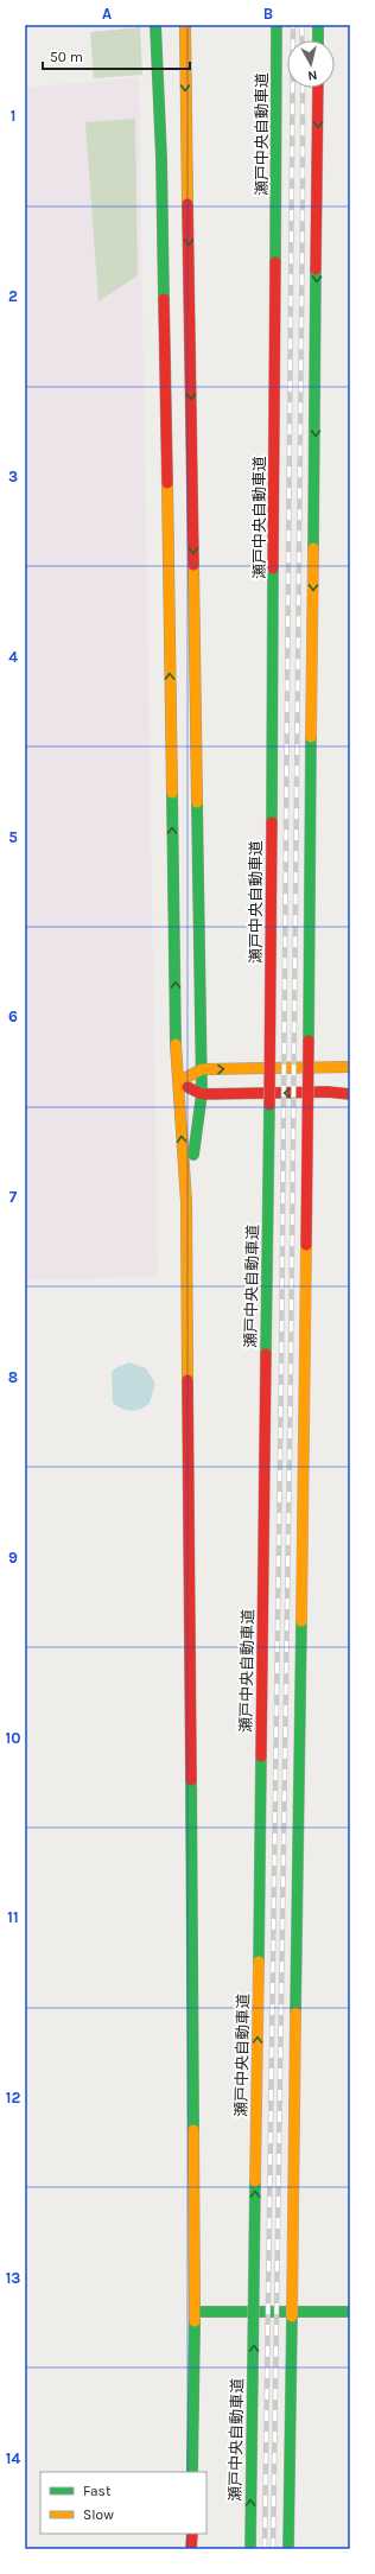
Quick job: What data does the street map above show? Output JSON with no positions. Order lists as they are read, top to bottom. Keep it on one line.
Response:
{"streets":{"main road":["瀬戸中央自動車道"]},"legend":["Fast","Slow"],"scale_bar":"50 m","north":"bottom","grid":{"columns":["A","B"],"rows":["1","2","3","4","5","6","7","8","9","10","11","12","13","14"]}}
